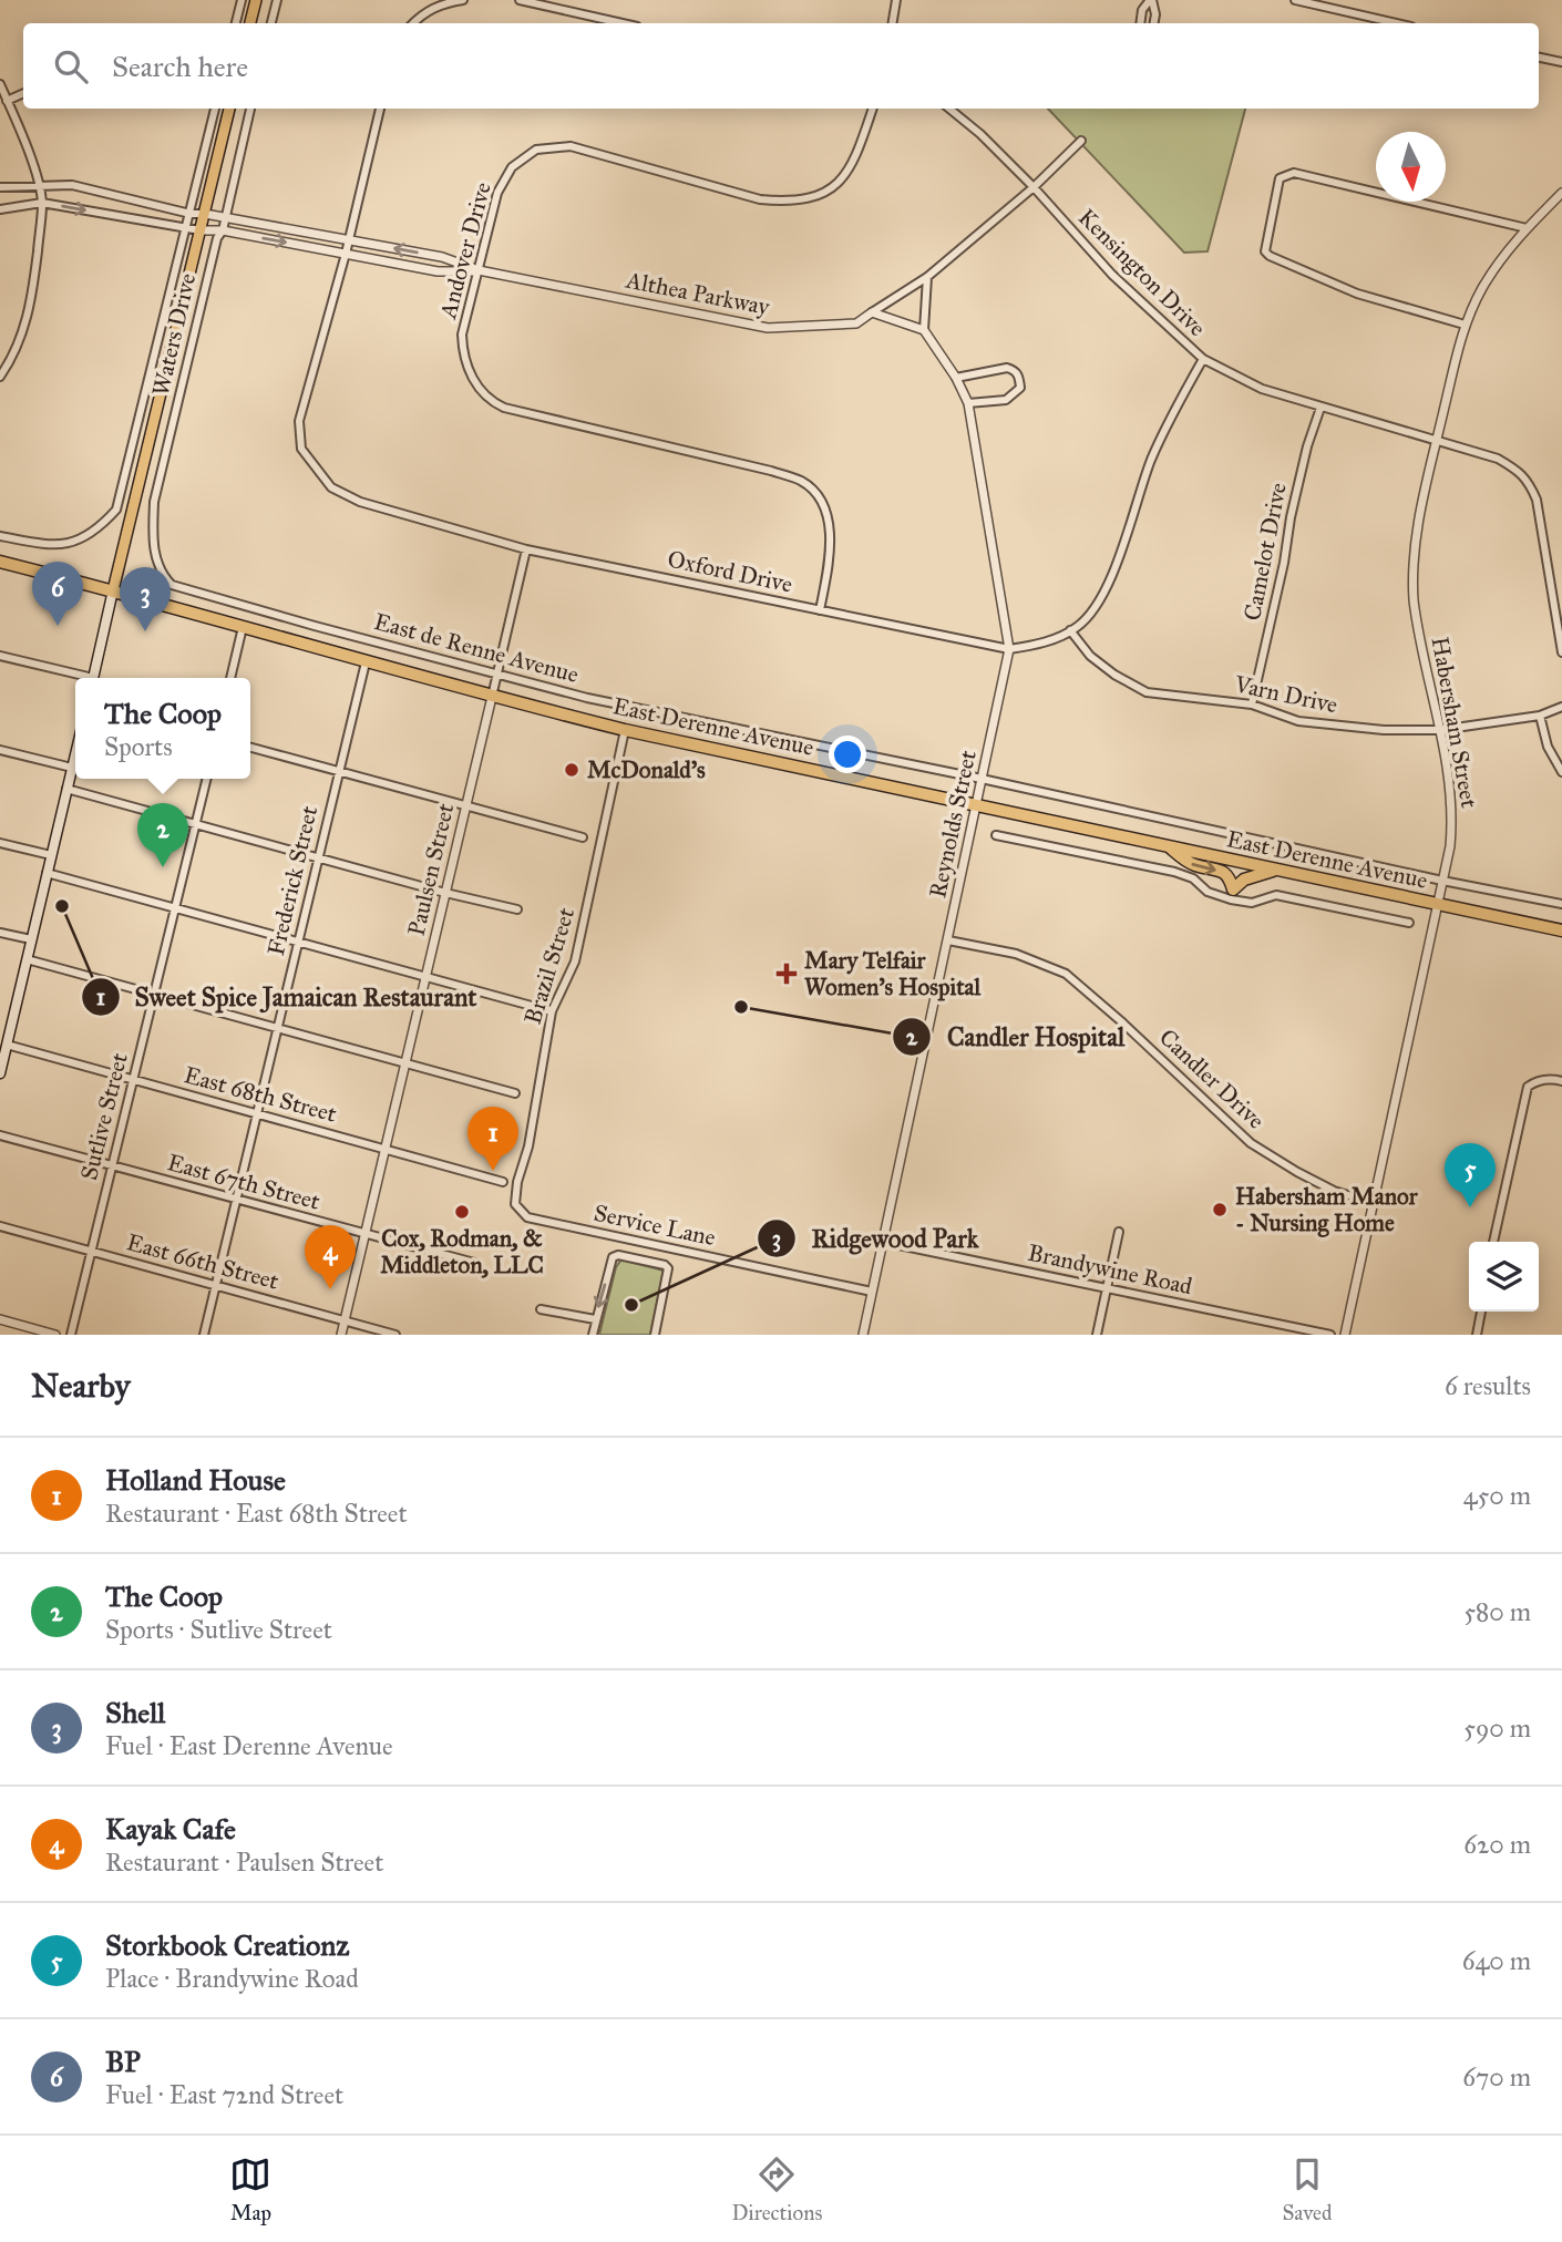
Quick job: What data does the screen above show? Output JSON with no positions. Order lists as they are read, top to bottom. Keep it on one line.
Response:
{"streets":{"highway":["East Derenne Avenue"],"street":["Andover Drive","Kensington Drive","Althea Parkway","Waters Drive","Camelot Drive","Oxford Drive","East de Renne Avenue","Varn Drive","Habersham Street","Reynolds Street","Paulsen Street","Frederick Street","Brazil Street","Candler Drive","East 68th Street","Sutlive Street","East 67th Street","Service Lane","East 66th Street","Brandywine Road"]},"crossings":[["Andover Drive","Althea Parkway"],["Andover Drive","Oxford Drive"],["Kensington Drive","Althea Parkway"],["Kensington Drive","Camelot Drive"],["Kensington Drive","Oxford Drive"],["Kensington Drive","Habersham Street"],["Althea Parkway","Waters Drive"],["Althea Parkway","Oxford Drive"],["Waters Drive","East de Renne Avenue"],["Camelot Drive","Varn Drive"],["Oxford Drive","Varn Drive"],["Oxford Drive","Reynolds Street"],["Oxford Drive","Paulsen Street"],["East de Renne Avenue","Habersham Street"],["East de Renne Avenue","Reynolds Street"],["East de Renne Avenue","Paulsen Street"],["Varn Drive","Habersham Street"],["Habersham Street","East Derenne Avenue"],["Habersham Street","Candler Drive"],["East Derenne Avenue","Reynolds Street"],["East Derenne Avenue","Paulsen Street"],["East Derenne Avenue","Frederick Street"],["East Derenne Avenue","Brazil Street"],["Reynolds Street","Candler Drive"],["Reynolds Street","Service Lane"],["Reynolds Street","Brandywine Road"],["Paulsen Street","East 68th Street"],["Paulsen Street","East 67th Street"],["Paulsen Street","East 66th Street"],["Frederick Street","East 68th Street"],["Frederick Street","East 67th Street"],["Frederick Street","East 66th Street"],["Brazil Street","Service Lane"],["East 68th Street","Sutlive Street"],["Sutlive Street","East 67th Street"],["Sutlive Street","East 66th Street"]],"places":{"other":["McDonald's","Sweet Spice Jamaican Restaurant","Candler Hospital","Habersham Manor - Nursing Home","Cox, Rodman, & Middleton, LLC","Ridgewood Park"],"health":["Mary Telfair Women's Hospital"]},"north":"bottom","page":{"search":"Search here","pins":["6","3","2","1","5","4"],"popup":["The Coop","Sports"],"heading":["Nearby","6 results"],"list":[{"mark":"1","name":"Holland House","note":"Restaurant · East 68th Street","value":"450 m"},{"mark":"2","name":"The Coop","note":"Sports · Sutlive Street","value":"580 m"},{"mark":"3","name":"Shell","note":"Fuel · East Derenne Avenue","value":"590 m"},{"mark":"4","name":"Kayak Cafe","note":"Restaurant · Paulsen Street","value":"620 m"},{"mark":"5","name":"Storkbook Creationz","note":"Place · Brandywine Road","value":"640 m"},{"mark":"6","name":"BP","note":"Fuel · East 72nd Street","value":"670 m"}],"nav":["Map","Directions","Saved"]}}
